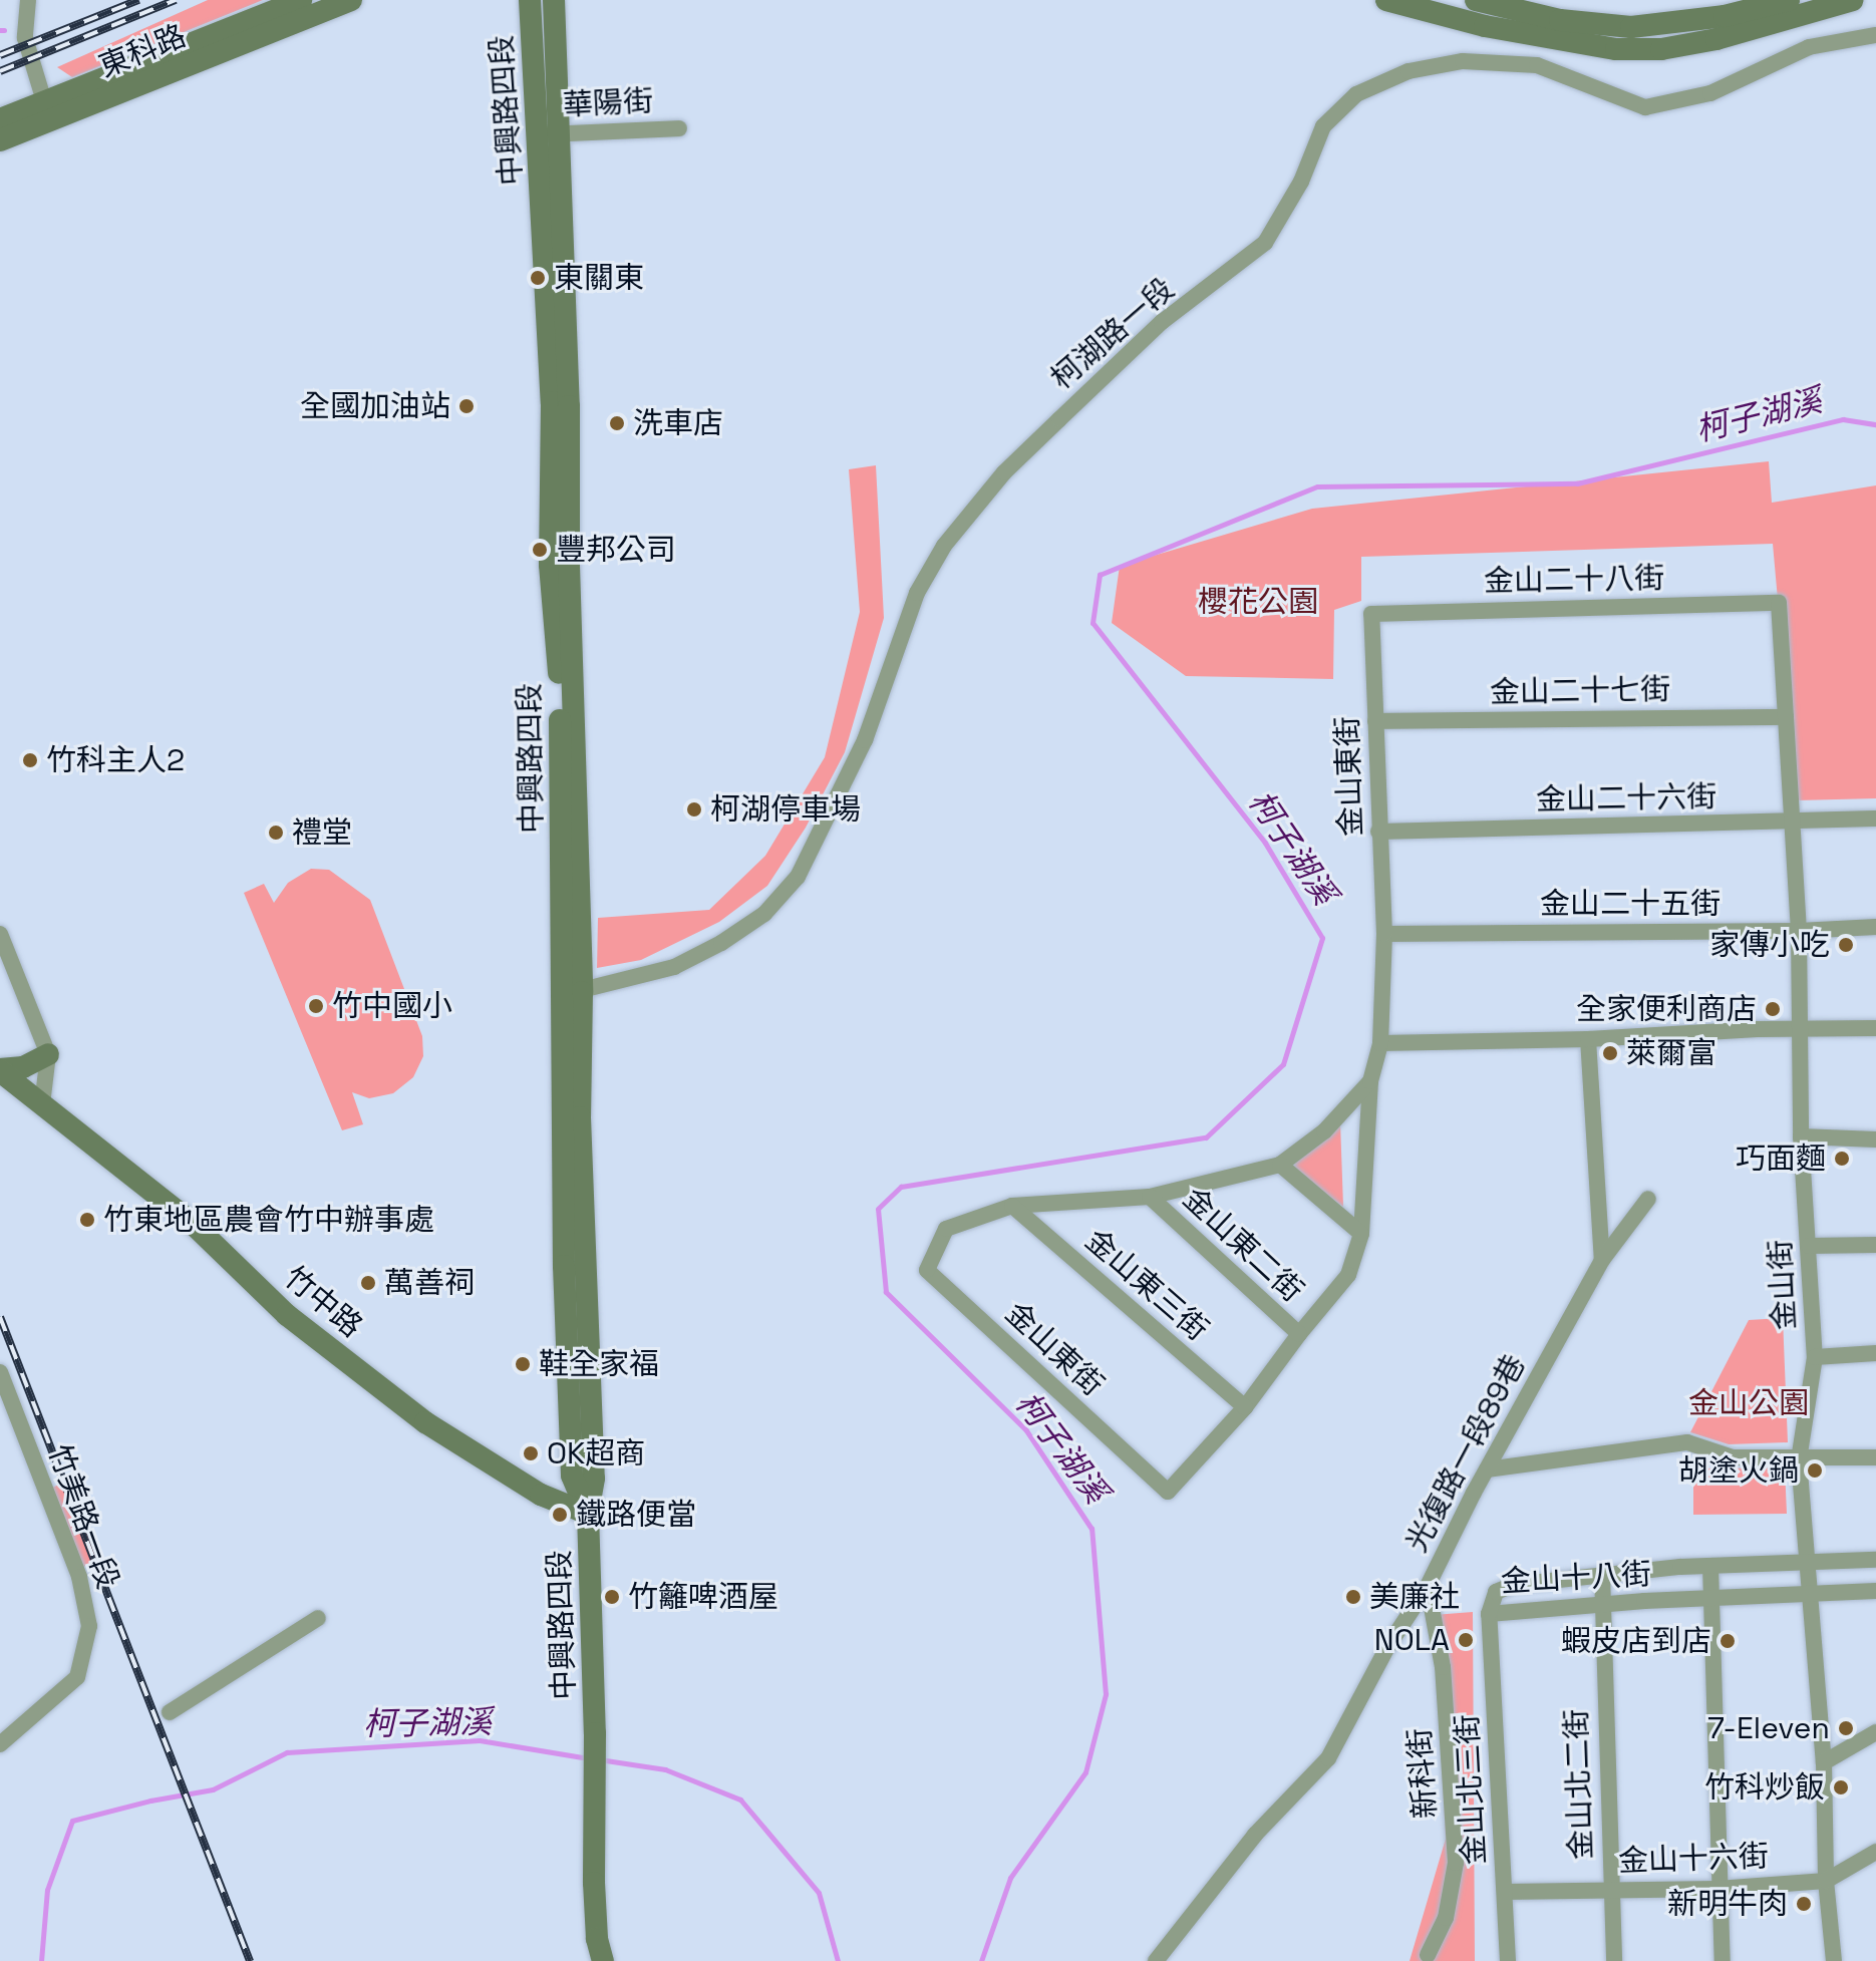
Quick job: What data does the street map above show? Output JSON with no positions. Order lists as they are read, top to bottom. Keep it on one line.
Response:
{"streets":{"street":["東科路","華陽街","中興路四段","柯湖路一段","金山二十八街","金山二十七街","金山東街","金山二十六街","金山二十五街","金山東二街","金山東三街","金山街","竹中路","光復路一段89巷","竹美路一段","金山十八街","新科街","金山北二街","金山北三街","金山十六街"]},"crossings":[["華陽街","中興路四段"],["中興路四段","柯湖路一段"],["中興路四段","竹中路"],["金山二十八街","金山東街"],["金山二十八街","金山街"],["金山二十七街","金山東街"],["金山二十七街","金山街"],["金山東街","金山二十六街"],["金山東街","金山二十五街"],["金山東街","金山東二街"],["金山東街","金山東三街"],["金山二十六街","金山街"],["金山二十五街","金山街"],["金山街","金山十八街"],["金山街","金山十六街"],["光復路一段89巷","新科街"],["金山十八街","金山北二街"],["金山十八街","金山北三街"],["金山北二街","金山十六街"],["金山北三街","金山十六街"]],"water":["柯子湖溪"],"parks":["櫻花公園","金山公園"],"places":["東關東","全國加油站","洗車店","豐邦公司","竹科主人2","柯湖停車場","禮堂","家傳小吃","竹中國小","全家便利商店","萊爾富","巧面麵","竹東地區農會竹中辦事處","萬善祠","鞋全家福","OK超商","胡塗火鍋","鐵路便當","竹籬啤酒屋","美廉社","NOLA","蝦皮店到店","7-Eleven","竹科炒飯","新明牛肉"]}
